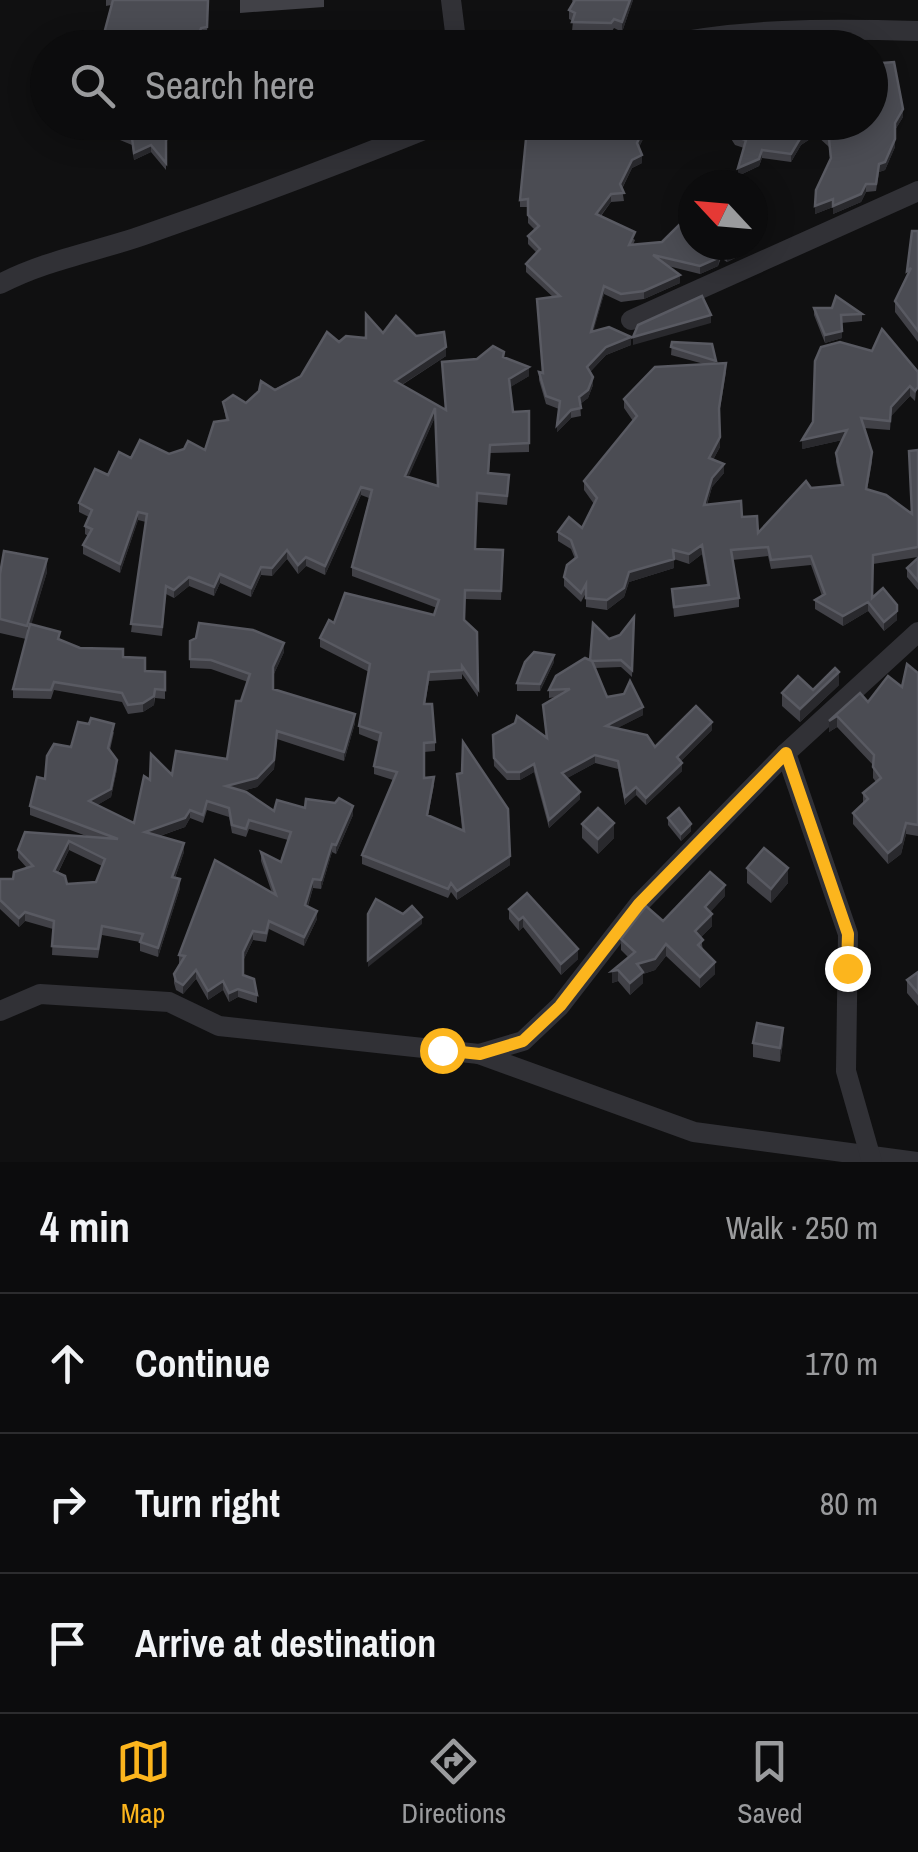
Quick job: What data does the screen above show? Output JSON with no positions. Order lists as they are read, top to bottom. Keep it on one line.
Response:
{"north":"top left","page":{"search":"Search here","heading":["4 min","Walk · 250 m"],"list":[["Continue","170 m"],["Turn right","80 m"],"Arrive at destination"],"nav":["Map","Directions","Saved"]}}
